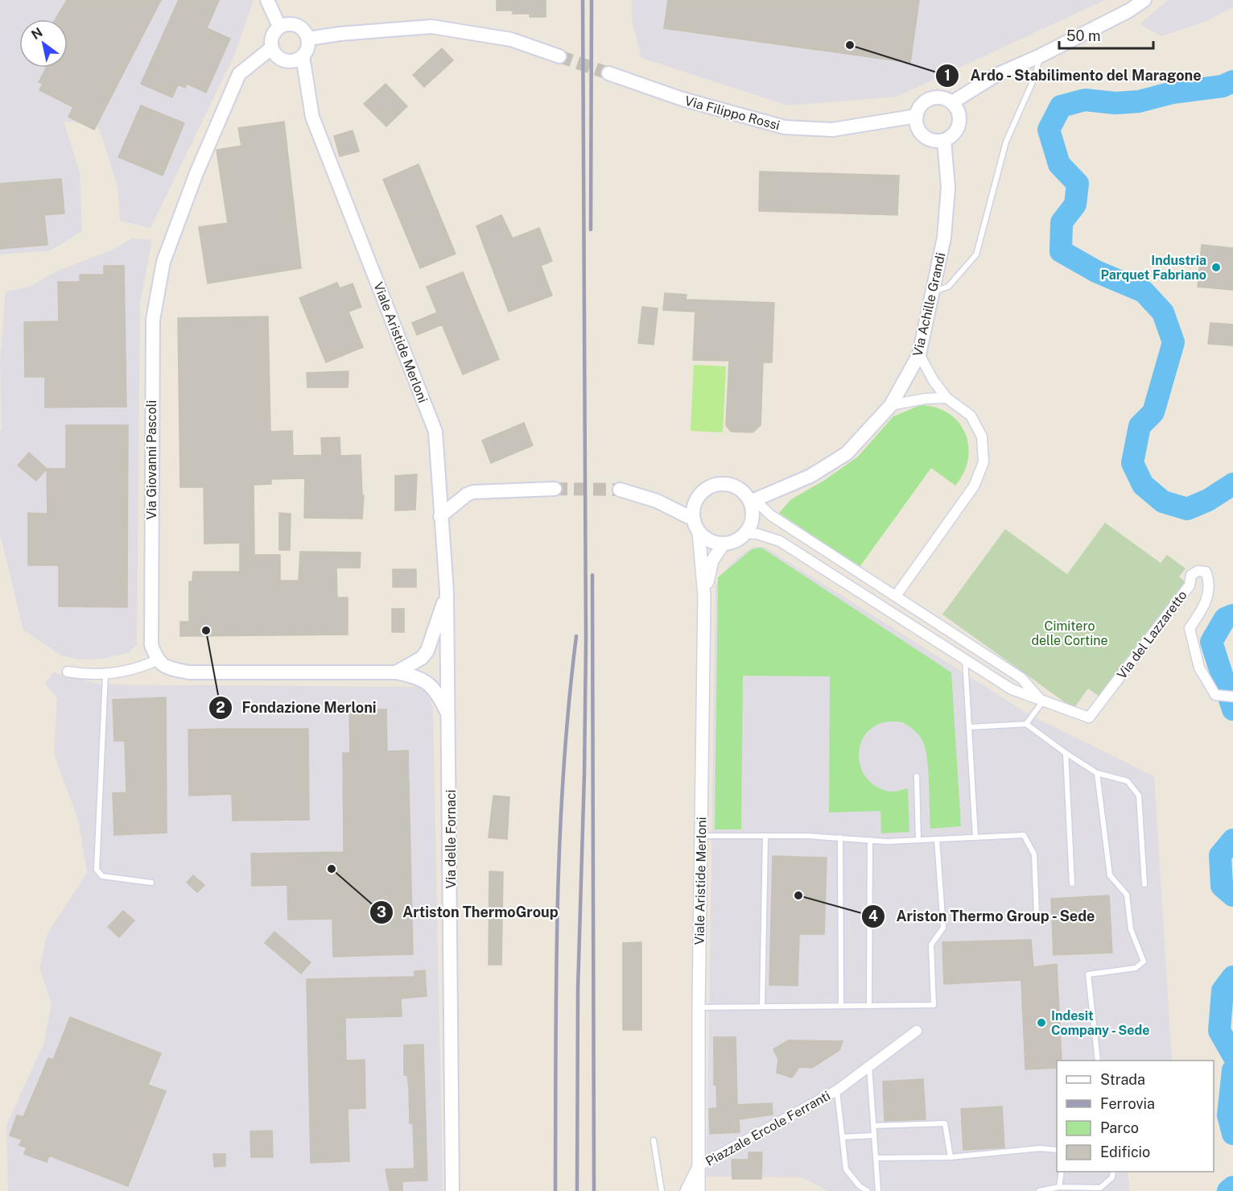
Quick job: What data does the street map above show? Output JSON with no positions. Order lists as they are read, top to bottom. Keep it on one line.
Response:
{"streets":{"main road":["Via Filippo Rossi","Via Achille Grandi","Viale Aristide Merloni","Via Giovanni Pascoli","Via delle Fornaci"],"street":["Via del Lazzaretto","Piazzale Ercole Ferranti"]},"crossings":[["Via Filippo Rossi","Via Achille Grandi"],["Via Achille Grandi","Viale Aristide Merloni"],["Via Achille Grandi","Via del Lazzaretto"],["Viale Aristide Merloni","Via Giovanni Pascoli"],["Viale Aristide Merloni","Via del Lazzaretto"],["Viale Aristide Merloni","Via delle Fornaci"],["Viale Aristide Merloni","Piazzale Ercole Ferranti"]],"parks":["Cimitero delle Cortine"],"places":["Ardo - Stabilimento del Maragone","Industria Parquet Fabriano","Fondazione Merloni","Artiston ThermoGroup","Ariston Thermo Group - Sede","Indesit Company - Sede"],"legend":["Strada","Ferrovia","Parco","Edificio"],"scale_bar":"50 m","north":"top left"}
